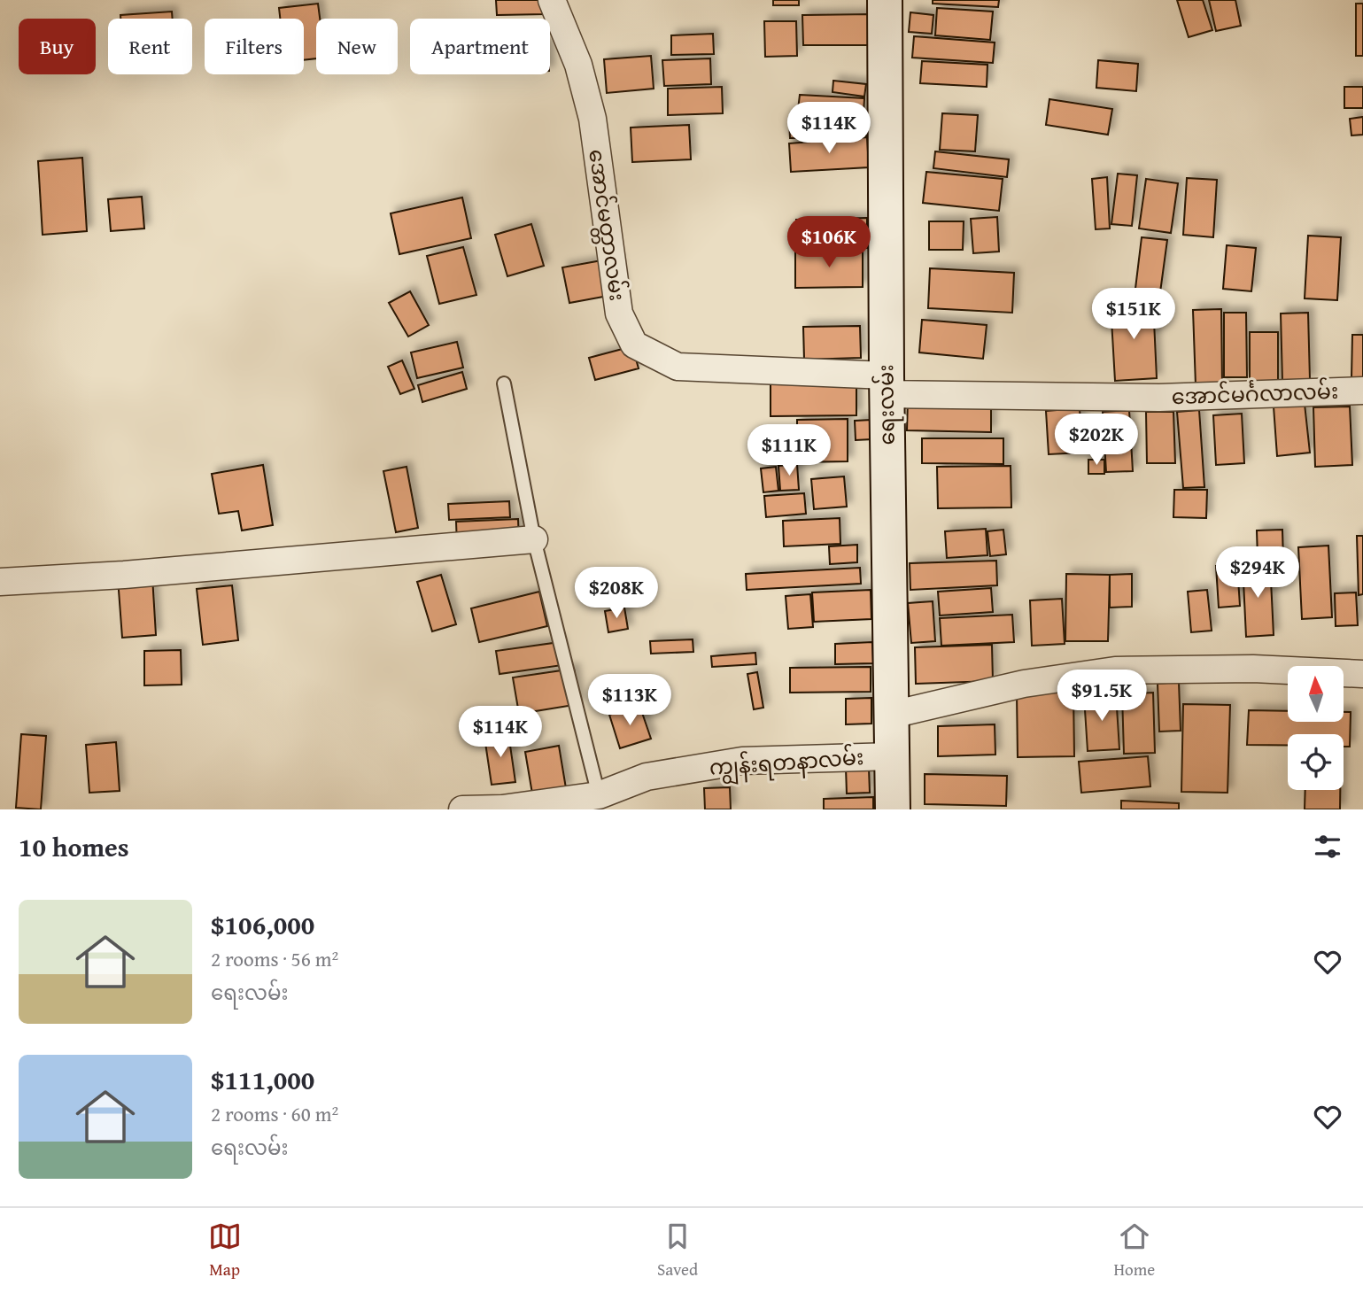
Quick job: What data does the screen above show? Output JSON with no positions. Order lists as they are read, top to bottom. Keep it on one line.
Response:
{"streets":{"street":["အောင်မတ္တာလမ်း","အောင်မင်္ဂလာလမ်း","ရေးလမ်း","ကျွန်းရတနာလမ်း"]},"crossings":[["အောင်မတ္တာလမ်း","အောင်မင်္ဂလာလမ်း"],["အောင်မတ္တာလမ်း","ရေးလမ်း"],["အောင်မင်္ဂလာလမ်း","ရေးလမ်း"],["ရေးလမ်း","ကျွန်းရတနာလမ်း"]],"north":"top","page":{"chip":["Buy","Rent","Filters","New","Apartment"],"price":["$114K","$106K","$151K","$202K","$111K","$294K","$208K","$91.5K","$113K","$114K"],"heading":"10 homes","list":[{"name":"$106,000","note":"2 rooms · 56 m² · ရေးလမ်း"},{"name":"$111,000","note":"2 rooms · 60 m² · ရေးလမ်း"}],"tabs":["Map","Saved","Home"]}}
